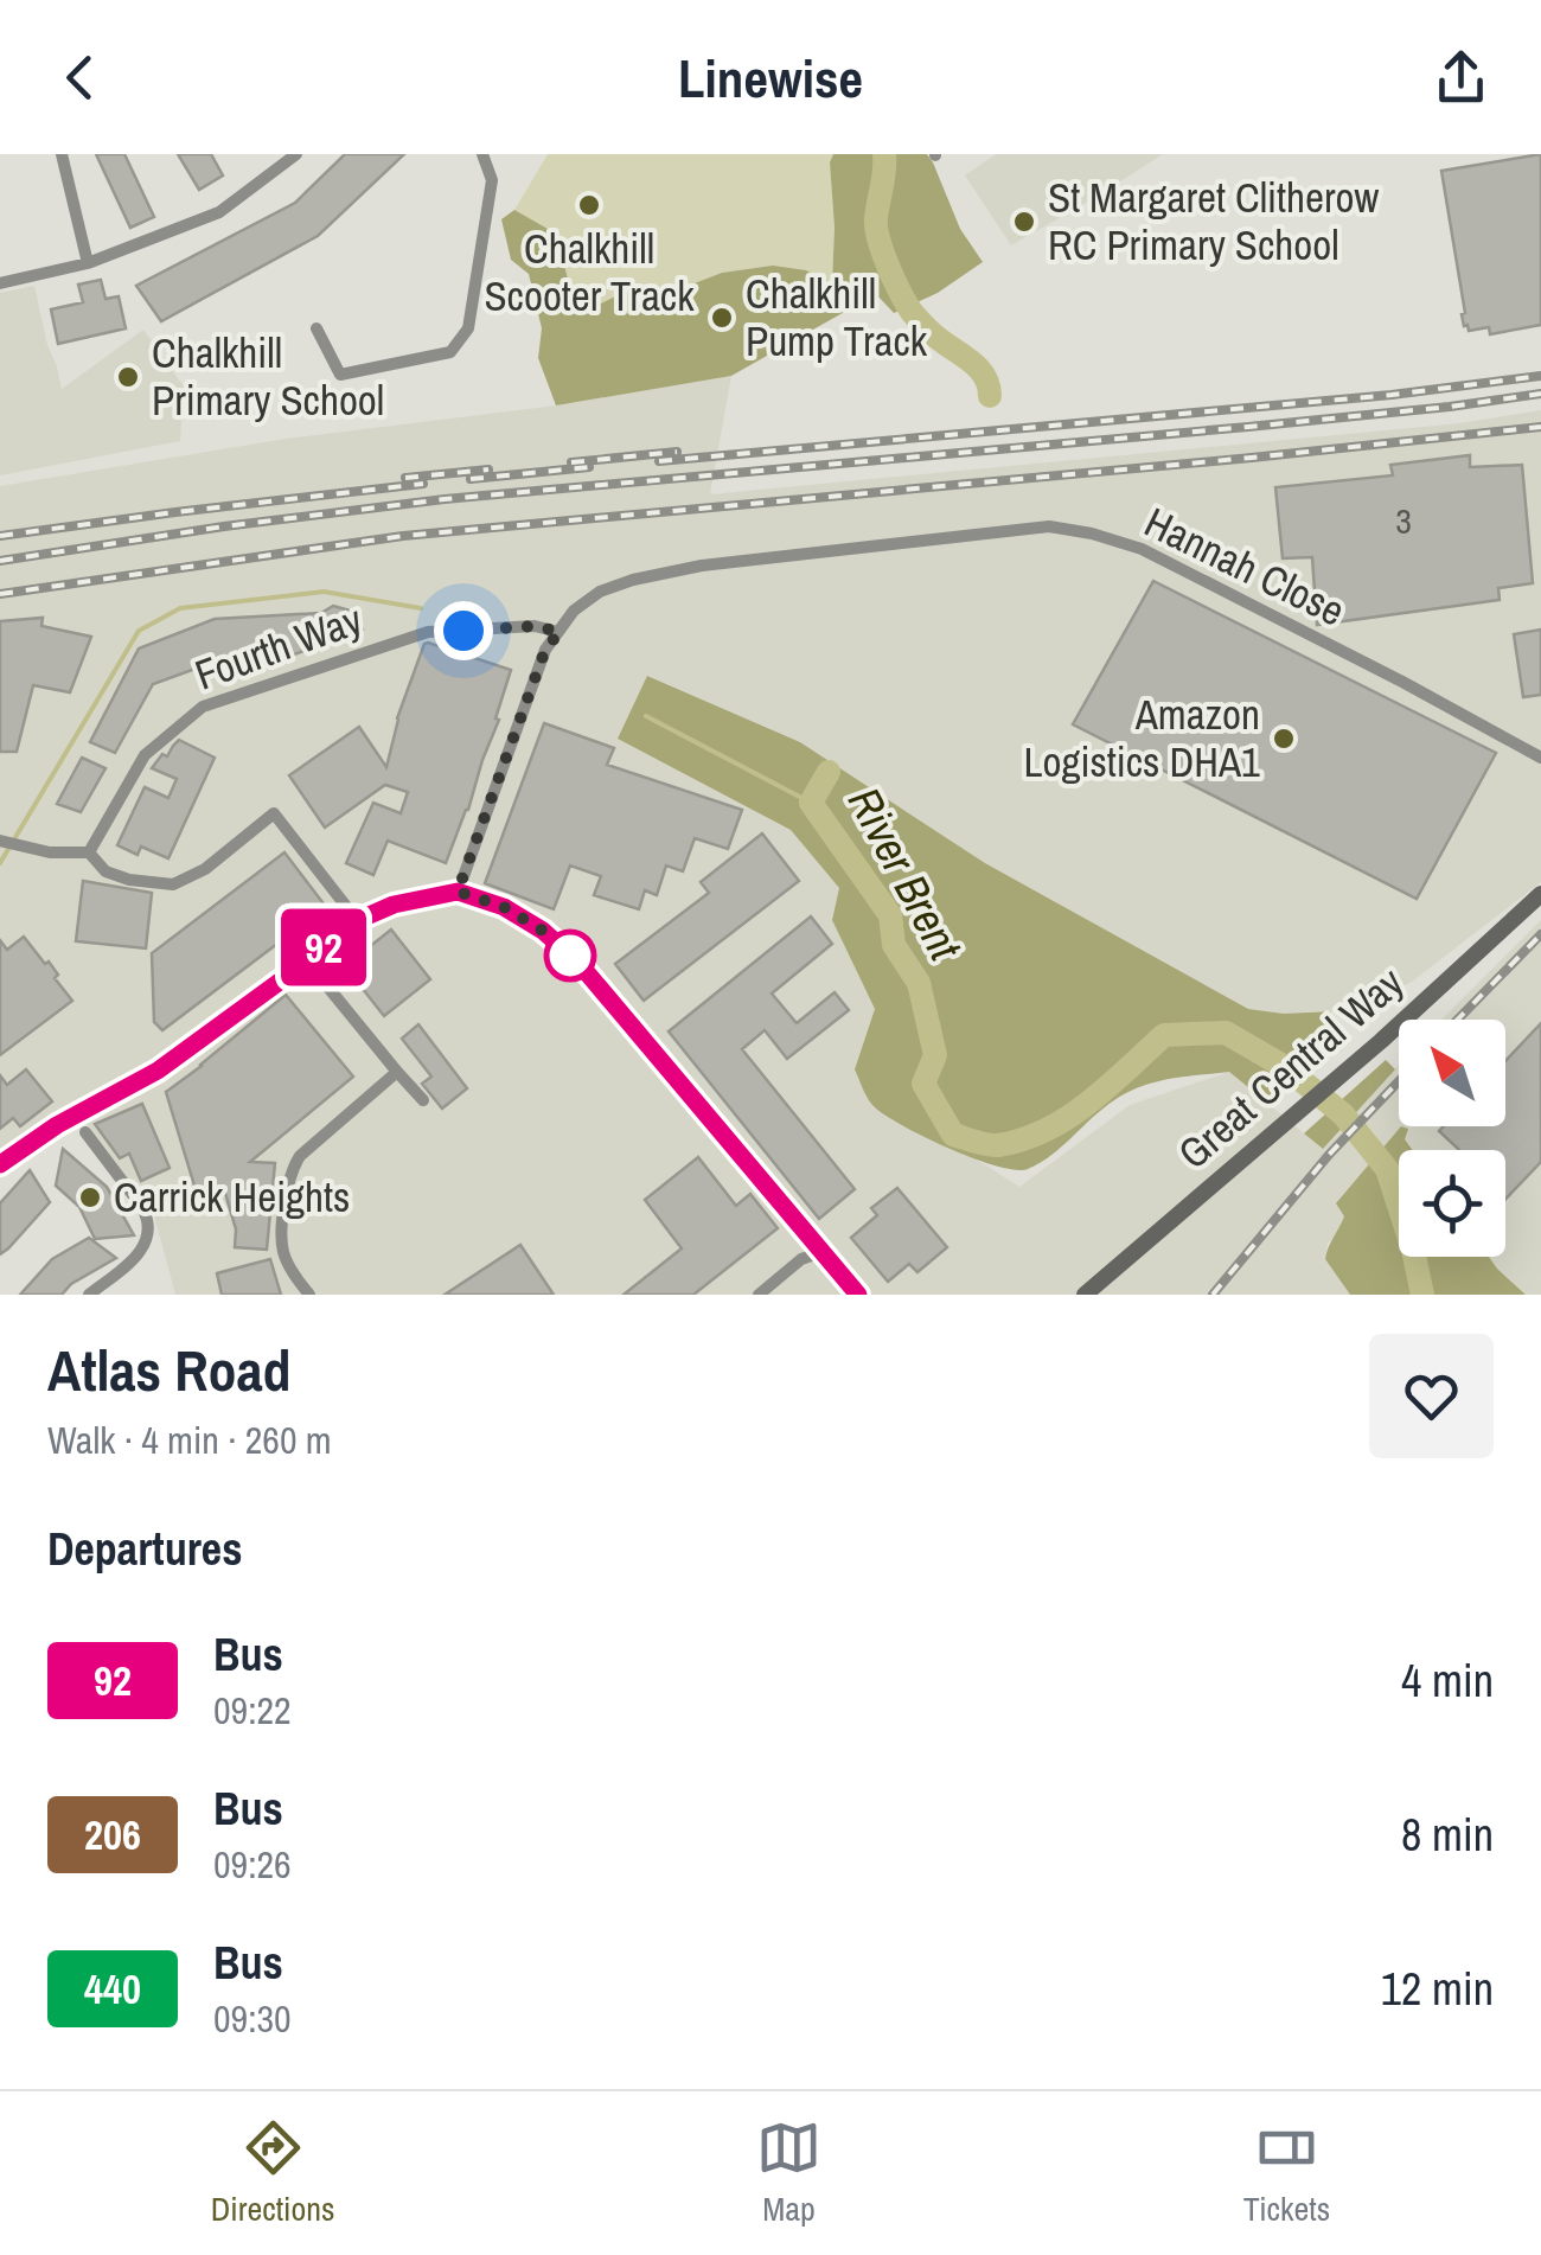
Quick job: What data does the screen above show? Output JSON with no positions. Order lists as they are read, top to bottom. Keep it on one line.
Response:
{"streets":{"main road":["Great Central Way"],"street":["Hannah Close","Fourth Way"]},"crossings":[["Hannah Close","Fourth Way"]],"water":["River Brent"],"places":["Chalkhill Scooter Track","St Margaret Clitherow RC Primary School","Chalkhill Pump Track","Chalkhill Primary School","Amazon Logistics DHA1","Carrick Heights"],"lines":["bus line 92"],"house_numbers":["3"],"north":"top left","page":{"header":"Linewise","on_map":"92","heading":[["Atlas Road","Walk · 4 min · 260 m"],"Departures"],"list":[{"mark":"92","name":"Bus","note":"09:22","value":"4 min"},{"mark":"206","name":"Bus","note":"09:26","value":"8 min"},{"mark":"440","name":"Bus","note":"09:30","value":"12 min"}],"tabs":["Directions","Map","Tickets"]}}
